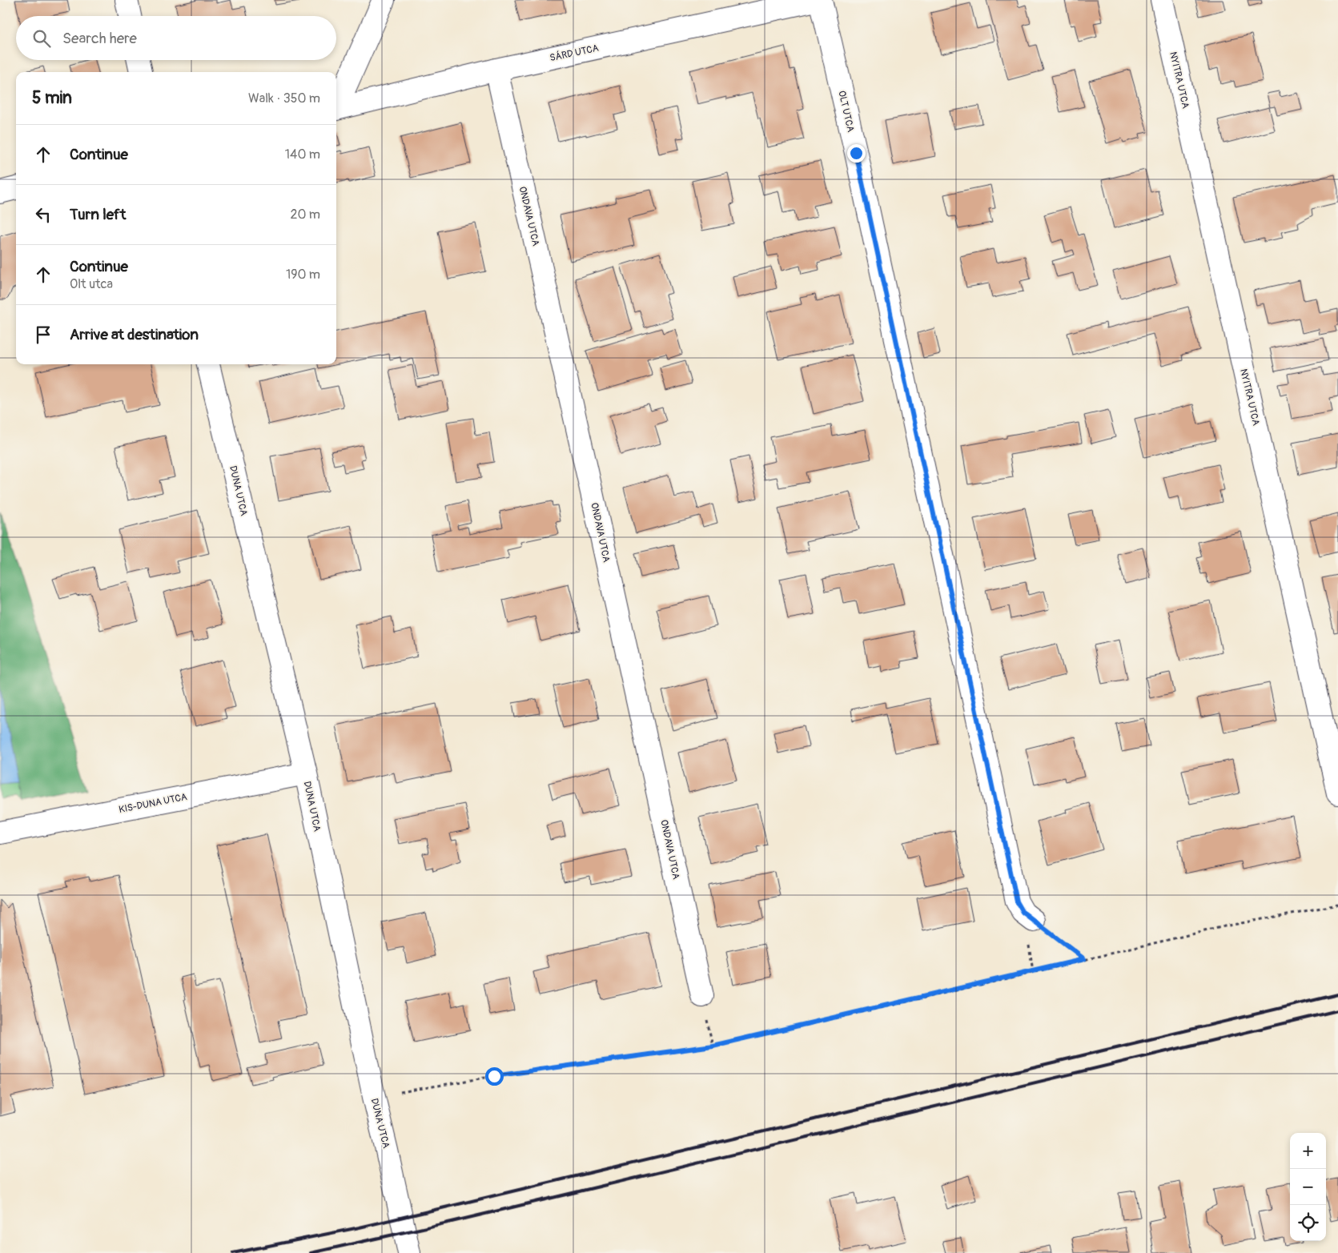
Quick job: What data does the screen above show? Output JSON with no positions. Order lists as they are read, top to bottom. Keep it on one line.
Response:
{"streets":{"street":["SÁRD UTCA","NYITRA UTCA","OLT UTCA","ONDAVA UTCA","DUNA UTCA","KIS-DUNA UTCA"]},"crossings":[["SÁRD UTCA","ONDAVA UTCA"],["DUNA UTCA","KIS-DUNA UTCA"]],"page":{"search":"Search here","heading":["5 min","Walk · 350 m"],"list":[["Continue","140 m"],["Turn left","20 m"],["Continue","Olt utca","190 m"],"Arrive at destination"],"map_buttons":["+","−"]}}
